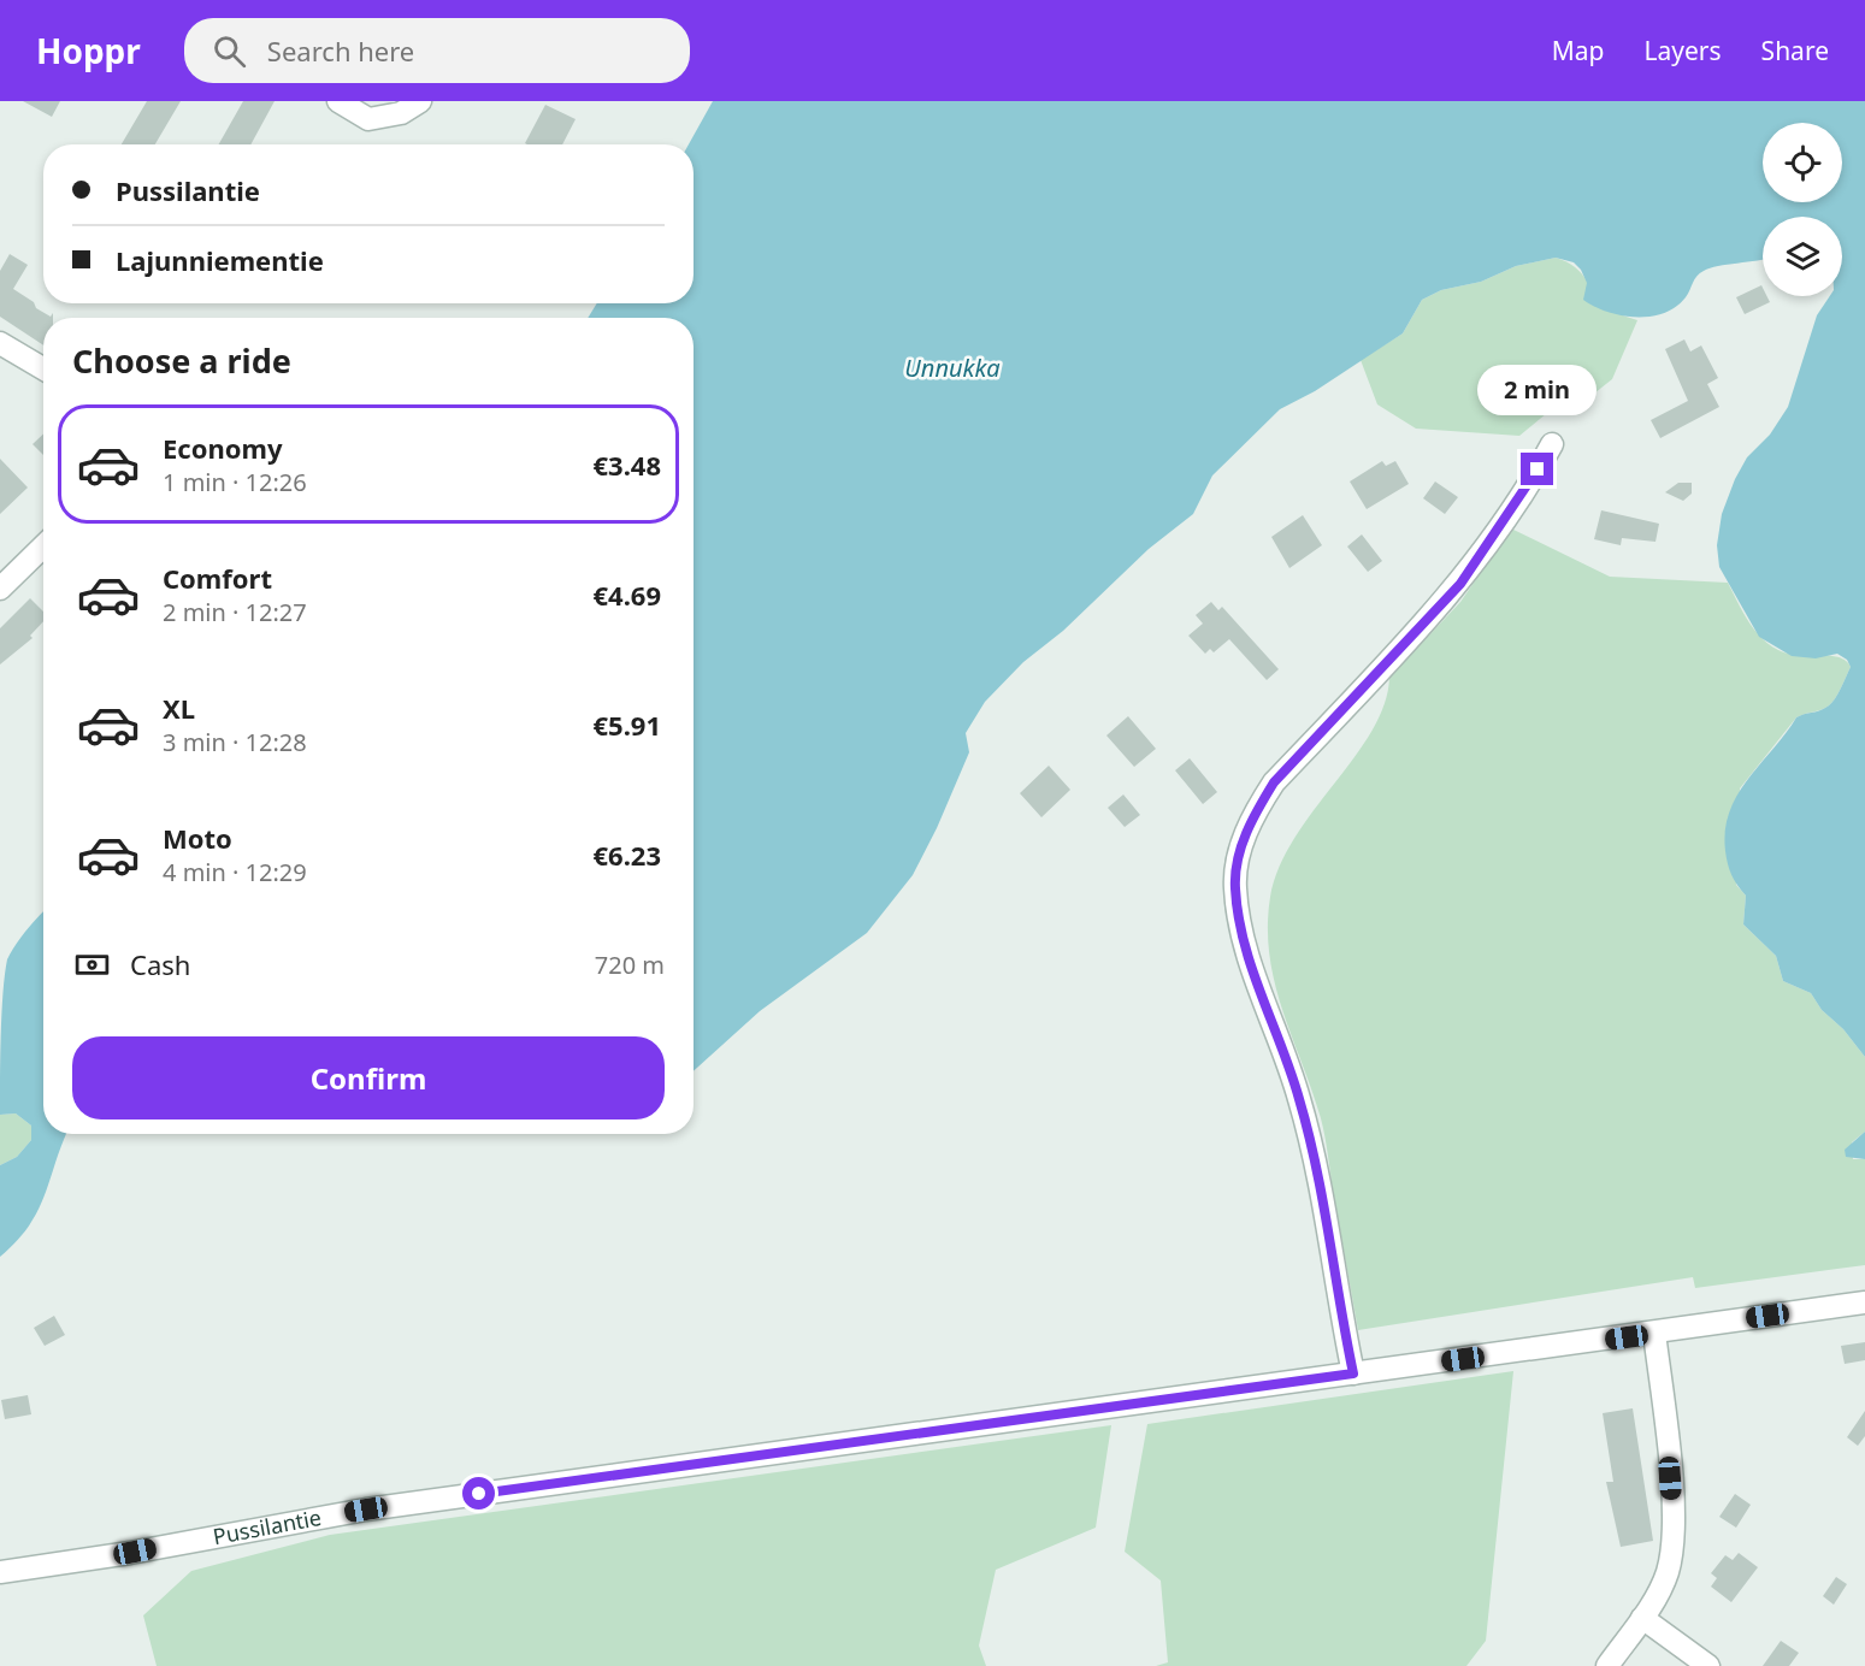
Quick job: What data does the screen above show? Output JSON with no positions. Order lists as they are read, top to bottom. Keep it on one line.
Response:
{"streets":{"street":["Pussilantie"]},"water":["Unnukka"],"page":{"header":"Hoppr","search":"Search here","nav":["Map","Layers","Share"],"banner":["Pussilantie","Lajunniementie"],"heading":"Choose a ride","bubble":"2 min","list":[{"name":"Economy","note":"1 min · 12:26","value":"€3.48"},{"name":"Comfort","note":"2 min · 12:27","value":"€4.69"},{"name":"XL","note":"3 min · 12:28","value":"€5.91"},{"name":"Moto","note":"4 min · 12:29","value":"€6.23"}],"pay":["Cash","720 m"],"buttons":"Confirm"}}
